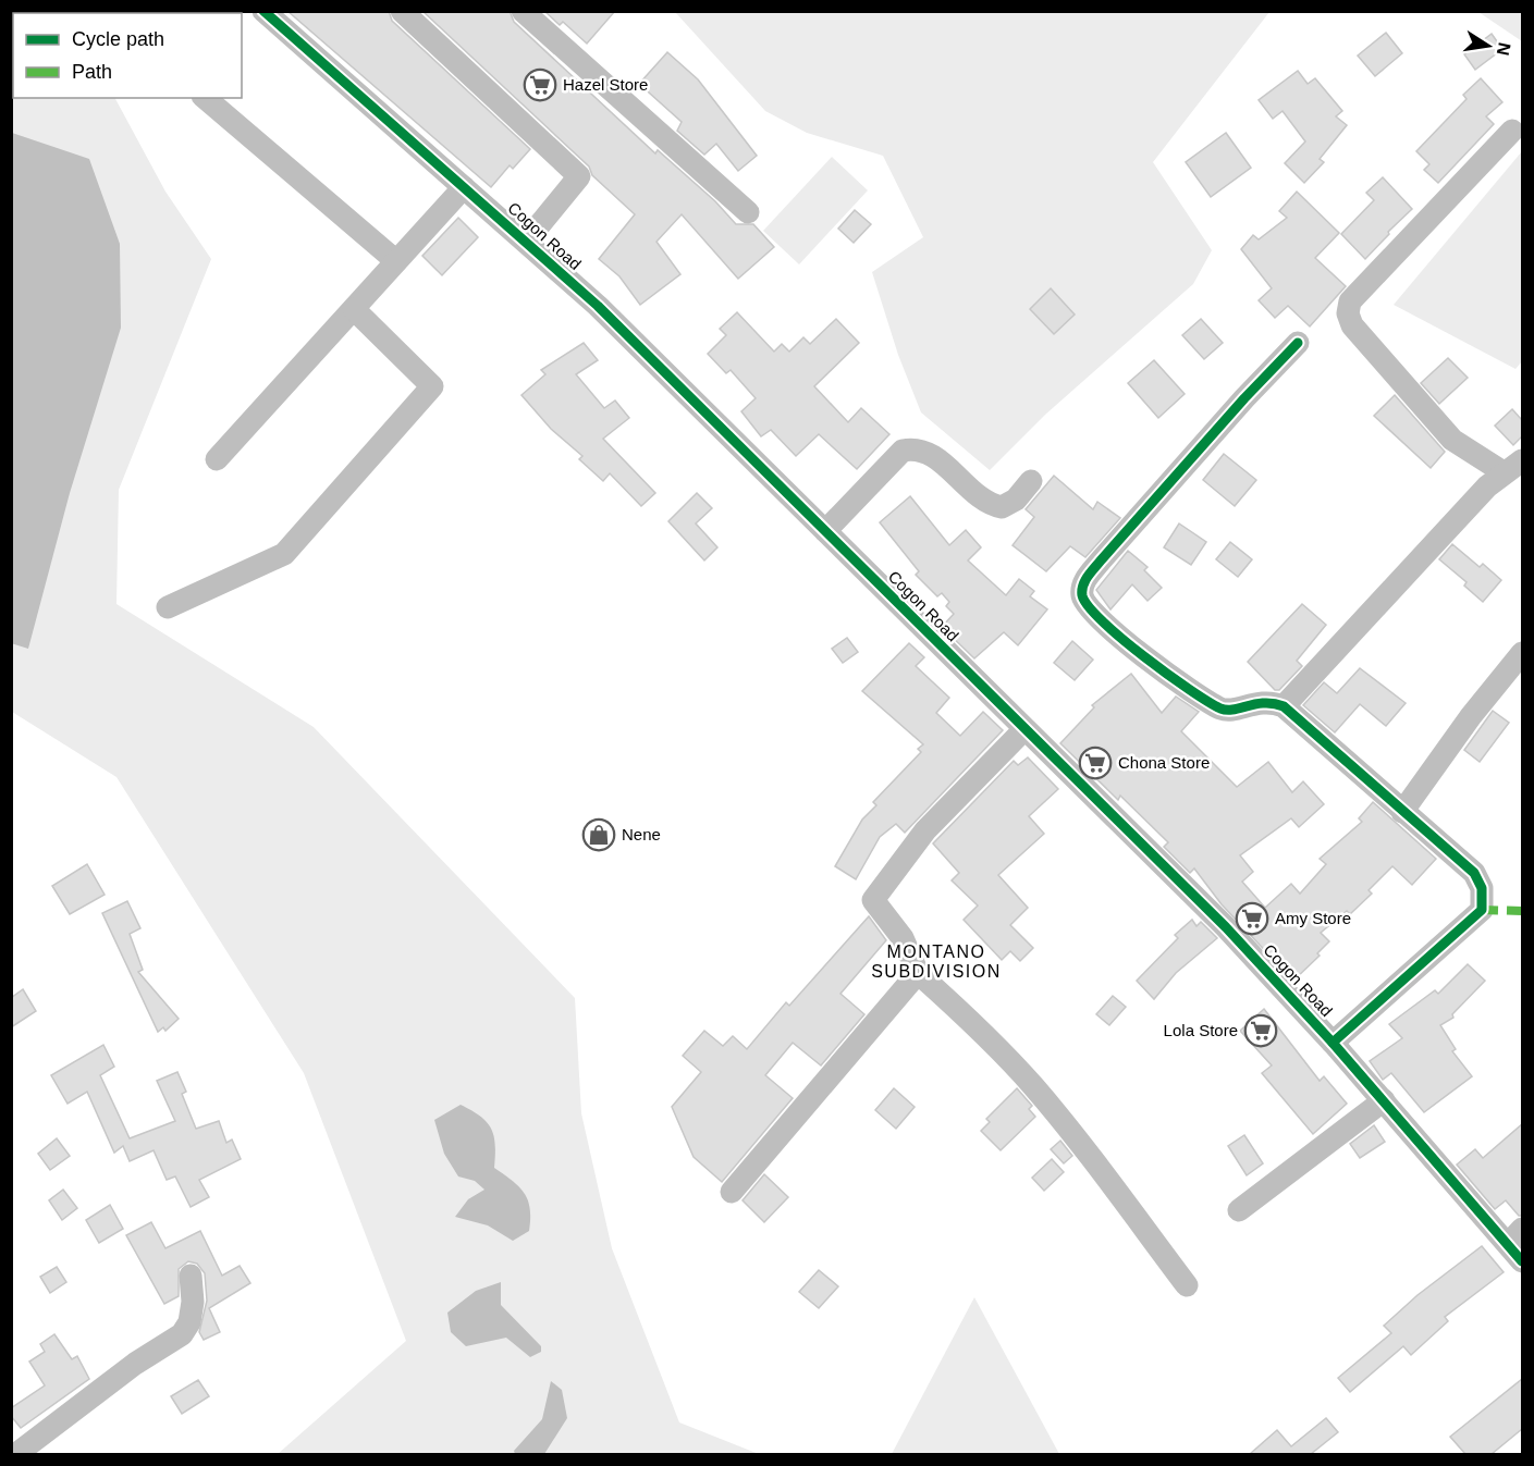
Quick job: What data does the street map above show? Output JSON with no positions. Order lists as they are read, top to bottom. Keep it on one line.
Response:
{"streets":{"street":["Cogon Road"]},"districts":["MONTANO SUBDIVISION"],"places":{"supermarket":["Hazel Store","Chona Store","Amy Store","Lola Store"],"shop":["Nene"]},"legend":["Cycle path","Path"],"north":"right"}
